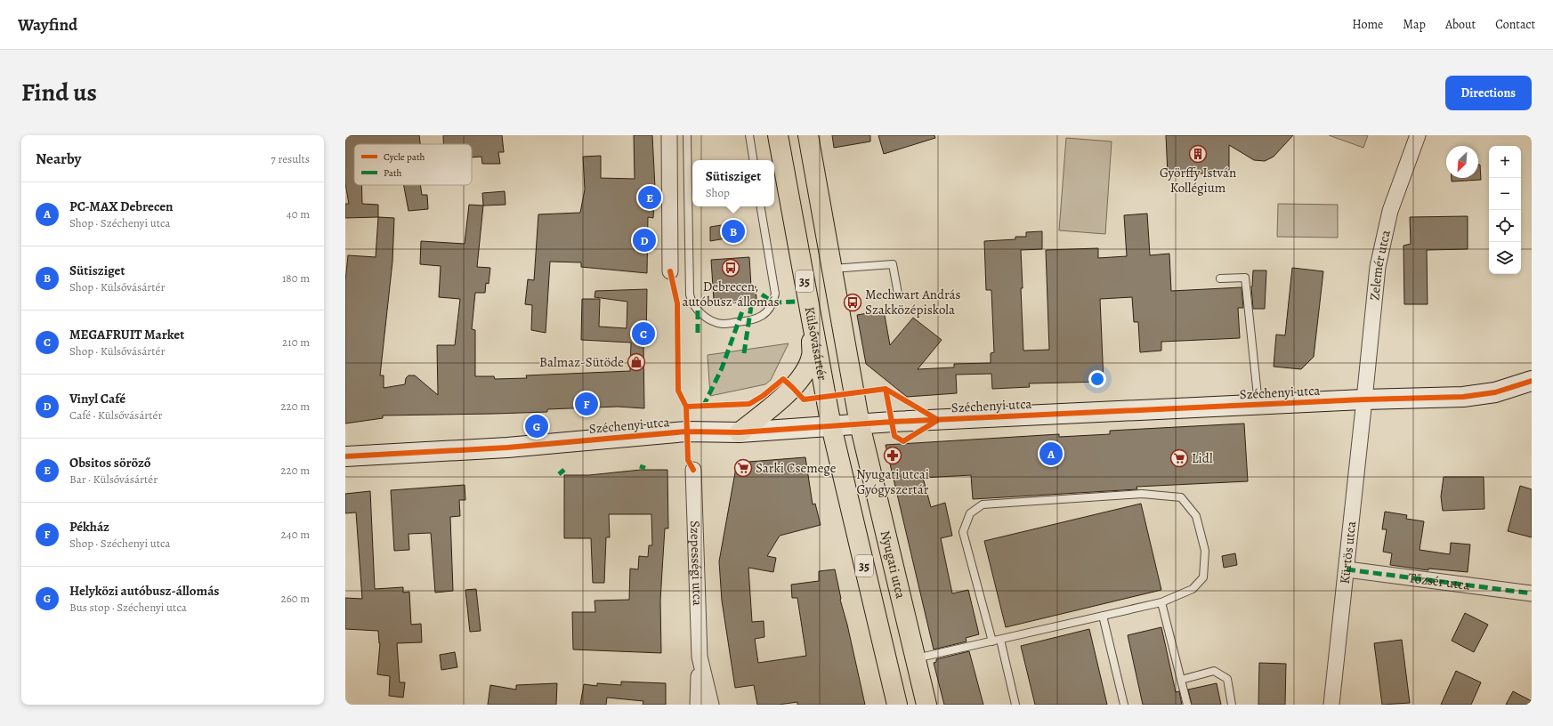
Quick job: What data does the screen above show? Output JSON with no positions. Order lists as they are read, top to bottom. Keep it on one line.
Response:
{"streets":{"main road":["35","Külsővásártér","Nyugati utca"],"street":["Zelemér utca","Széchenyi utca","Kürtös utca","Szepességi utca","Tőzsér utca"]},"crossings":[["Zelemér utca","Széchenyi utca"],["Zelemér utca","Kürtös utca"],["35","Széchenyi utca"],["35","Nyugati utca"],["Külsővásártér","Széchenyi utca"],["Külsővásártér","Nyugati utca"],["Széchenyi utca","Kürtös utca"],["Széchenyi utca","Nyugati utca"],["Kürtös utca","Tőzsér utca"]],"places":{"building":["Györffy István Kollégium"],"bus stop":["Debrecen, autóbusz-állomás","Mechwart András Szakközépiskola"],"shop":["Balmaz-Sütöde"],"pharmacy":["Nyugati utcai Gyógyszertár"],"supermarket":["Lidl","Sarki Csemege"]},"legend":["Cycle path","Path"],"north":"bottom left","page":{"header":"Wayfind","nav":["Home","Map","About","Contact"],"title":"Find us","buttons":"Directions","heading":["Nearby","7 results"],"map_buttons":["+","−"],"popup":["Sütisziget","Shop"],"list":[{"mark":"A","name":"PC-MAX Debrecen","note":"Shop · Széchenyi utca","value":"40 m"},{"mark":"B","name":"Sütisziget","note":"Shop · Külsővásártér","value":"180 m"},{"mark":"C","name":"MEGAFRUIT Market","note":"Shop · Külsővásártér","value":"210 m"},{"mark":"D","name":"Vinyl Café","note":"Café · Külsővásártér","value":"220 m"},{"mark":"E","name":"Obsitos söröző","note":"Bar · Külsővásártér","value":"220 m"},{"mark":"F","name":"Pékház","note":"Shop · Széchenyi utca","value":"240 m"},{"mark":"G","name":"Helyközi autóbusz-állomás","note":"Bus stop · Széchenyi utca","value":"260 m"}],"pins":["E","B","D","C","F","G","A"]}}
